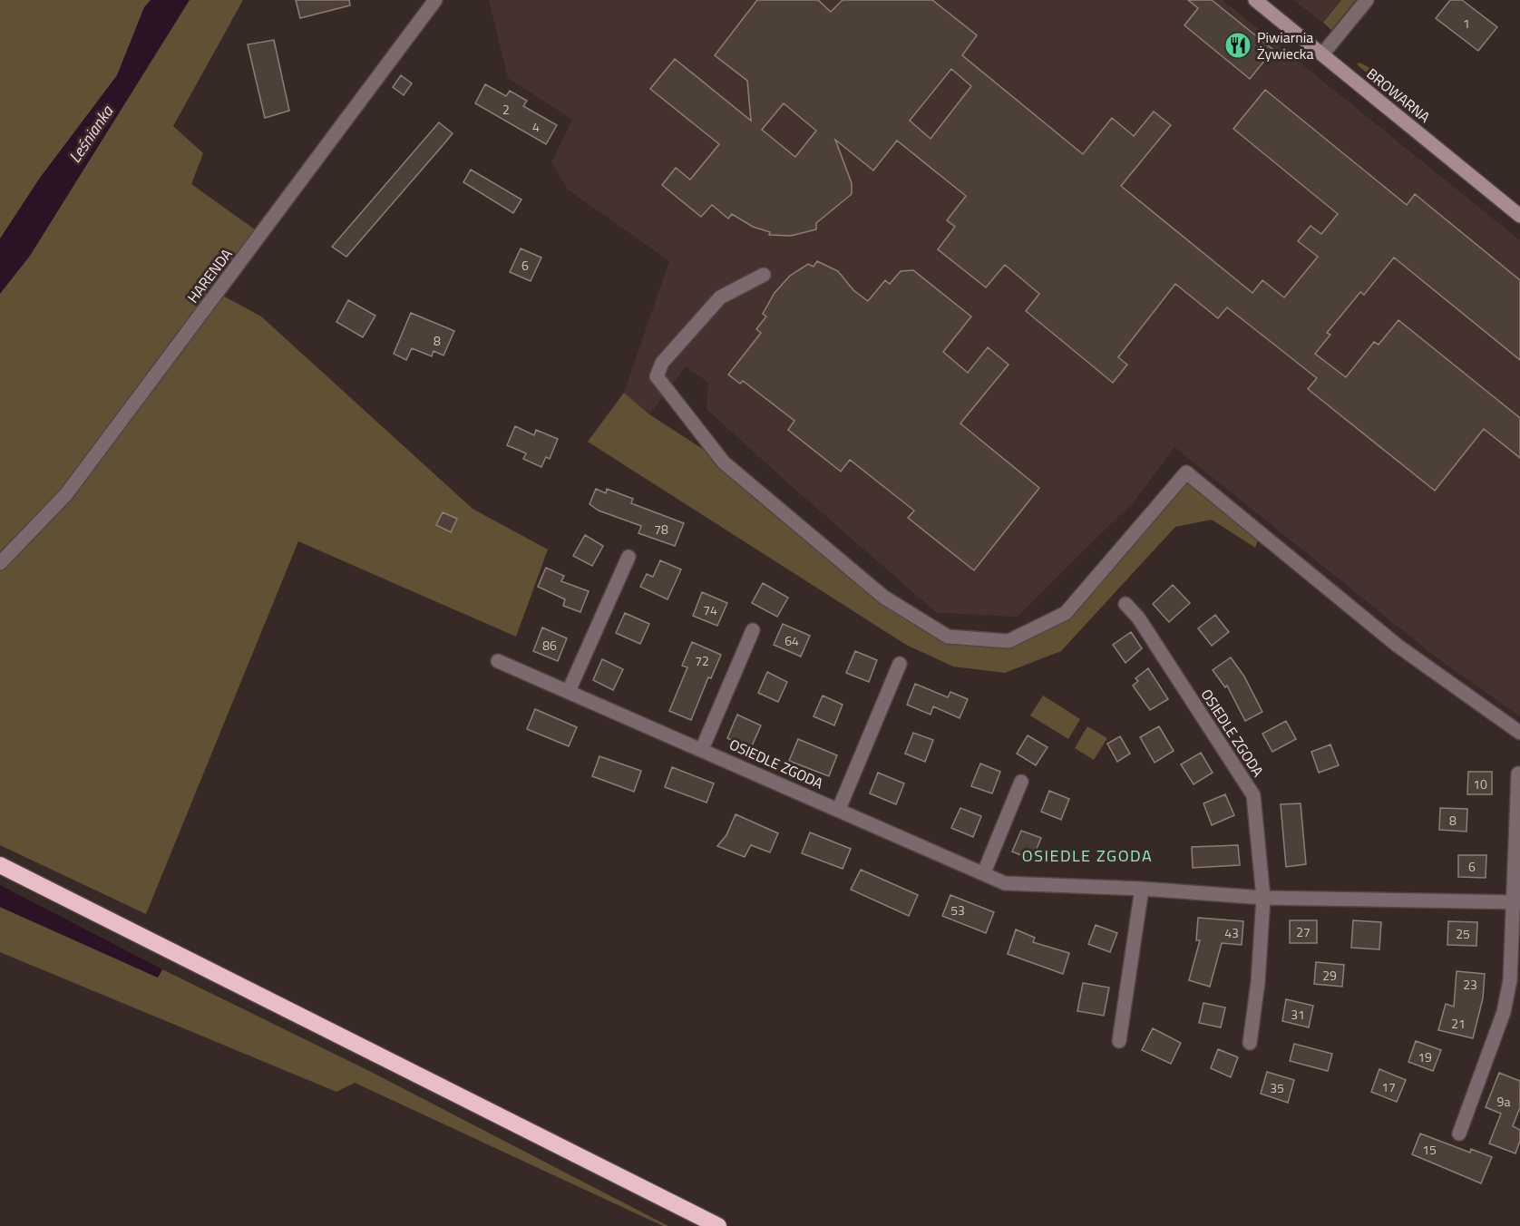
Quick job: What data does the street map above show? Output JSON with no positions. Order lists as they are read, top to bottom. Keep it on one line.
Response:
{"streets":{"street":["BROWARNA","HARENDA","OSIEDLE ZGODA"]},"districts":["OSIEDLE ZGODA"],"water":["Leśnianka"],"places":{"restaurant":["Piwiarnia Żywiecka"]},"house_numbers":["1","2","4","6","8","78","74","64","86","72","10","8","6","53","27","43","25","29","23","31","21","19","17","35","9a","15"]}
